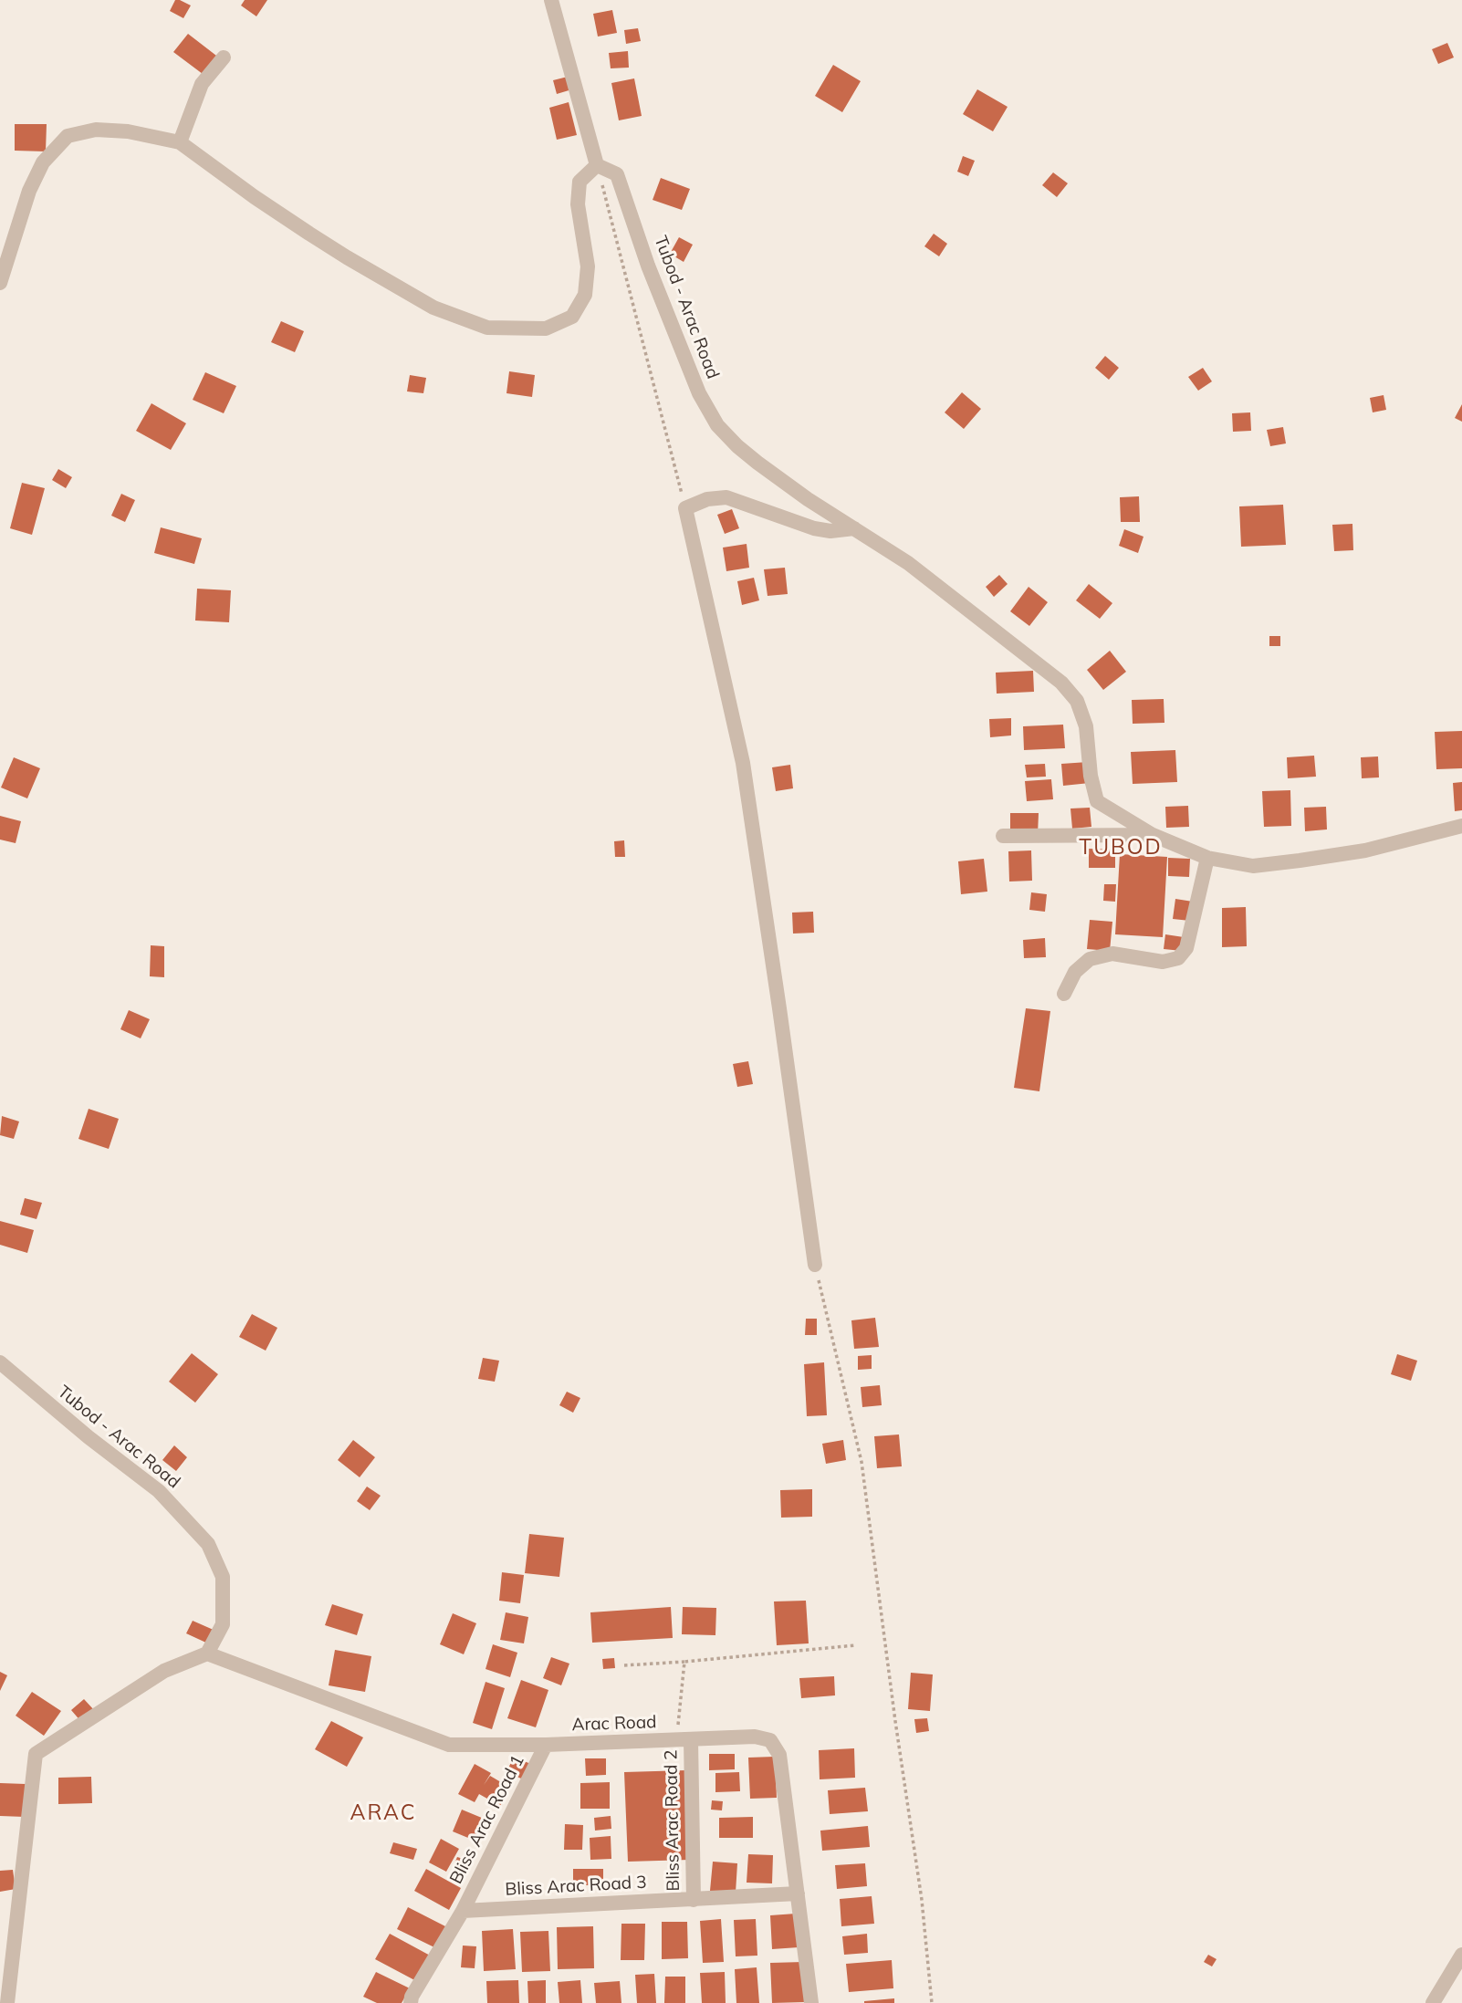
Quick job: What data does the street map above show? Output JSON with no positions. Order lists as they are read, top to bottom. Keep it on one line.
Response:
{"streets":{"street":["Tubod - Arac Road","Arac Road","Bliss Arac Road 1","Bliss Arac Road 2","Bliss Arac Road 3"]},"crossings":[["Tubod - Arac Road","Arac Road"],["Arac Road","Bliss Arac Road 1"],["Arac Road","Bliss Arac Road 2"],["Arac Road","Bliss Arac Road 3"],["Bliss Arac Road 1","Bliss Arac Road 3"],["Bliss Arac Road 2","Bliss Arac Road 3"]],"districts":["TUBOD","ARAC"]}
